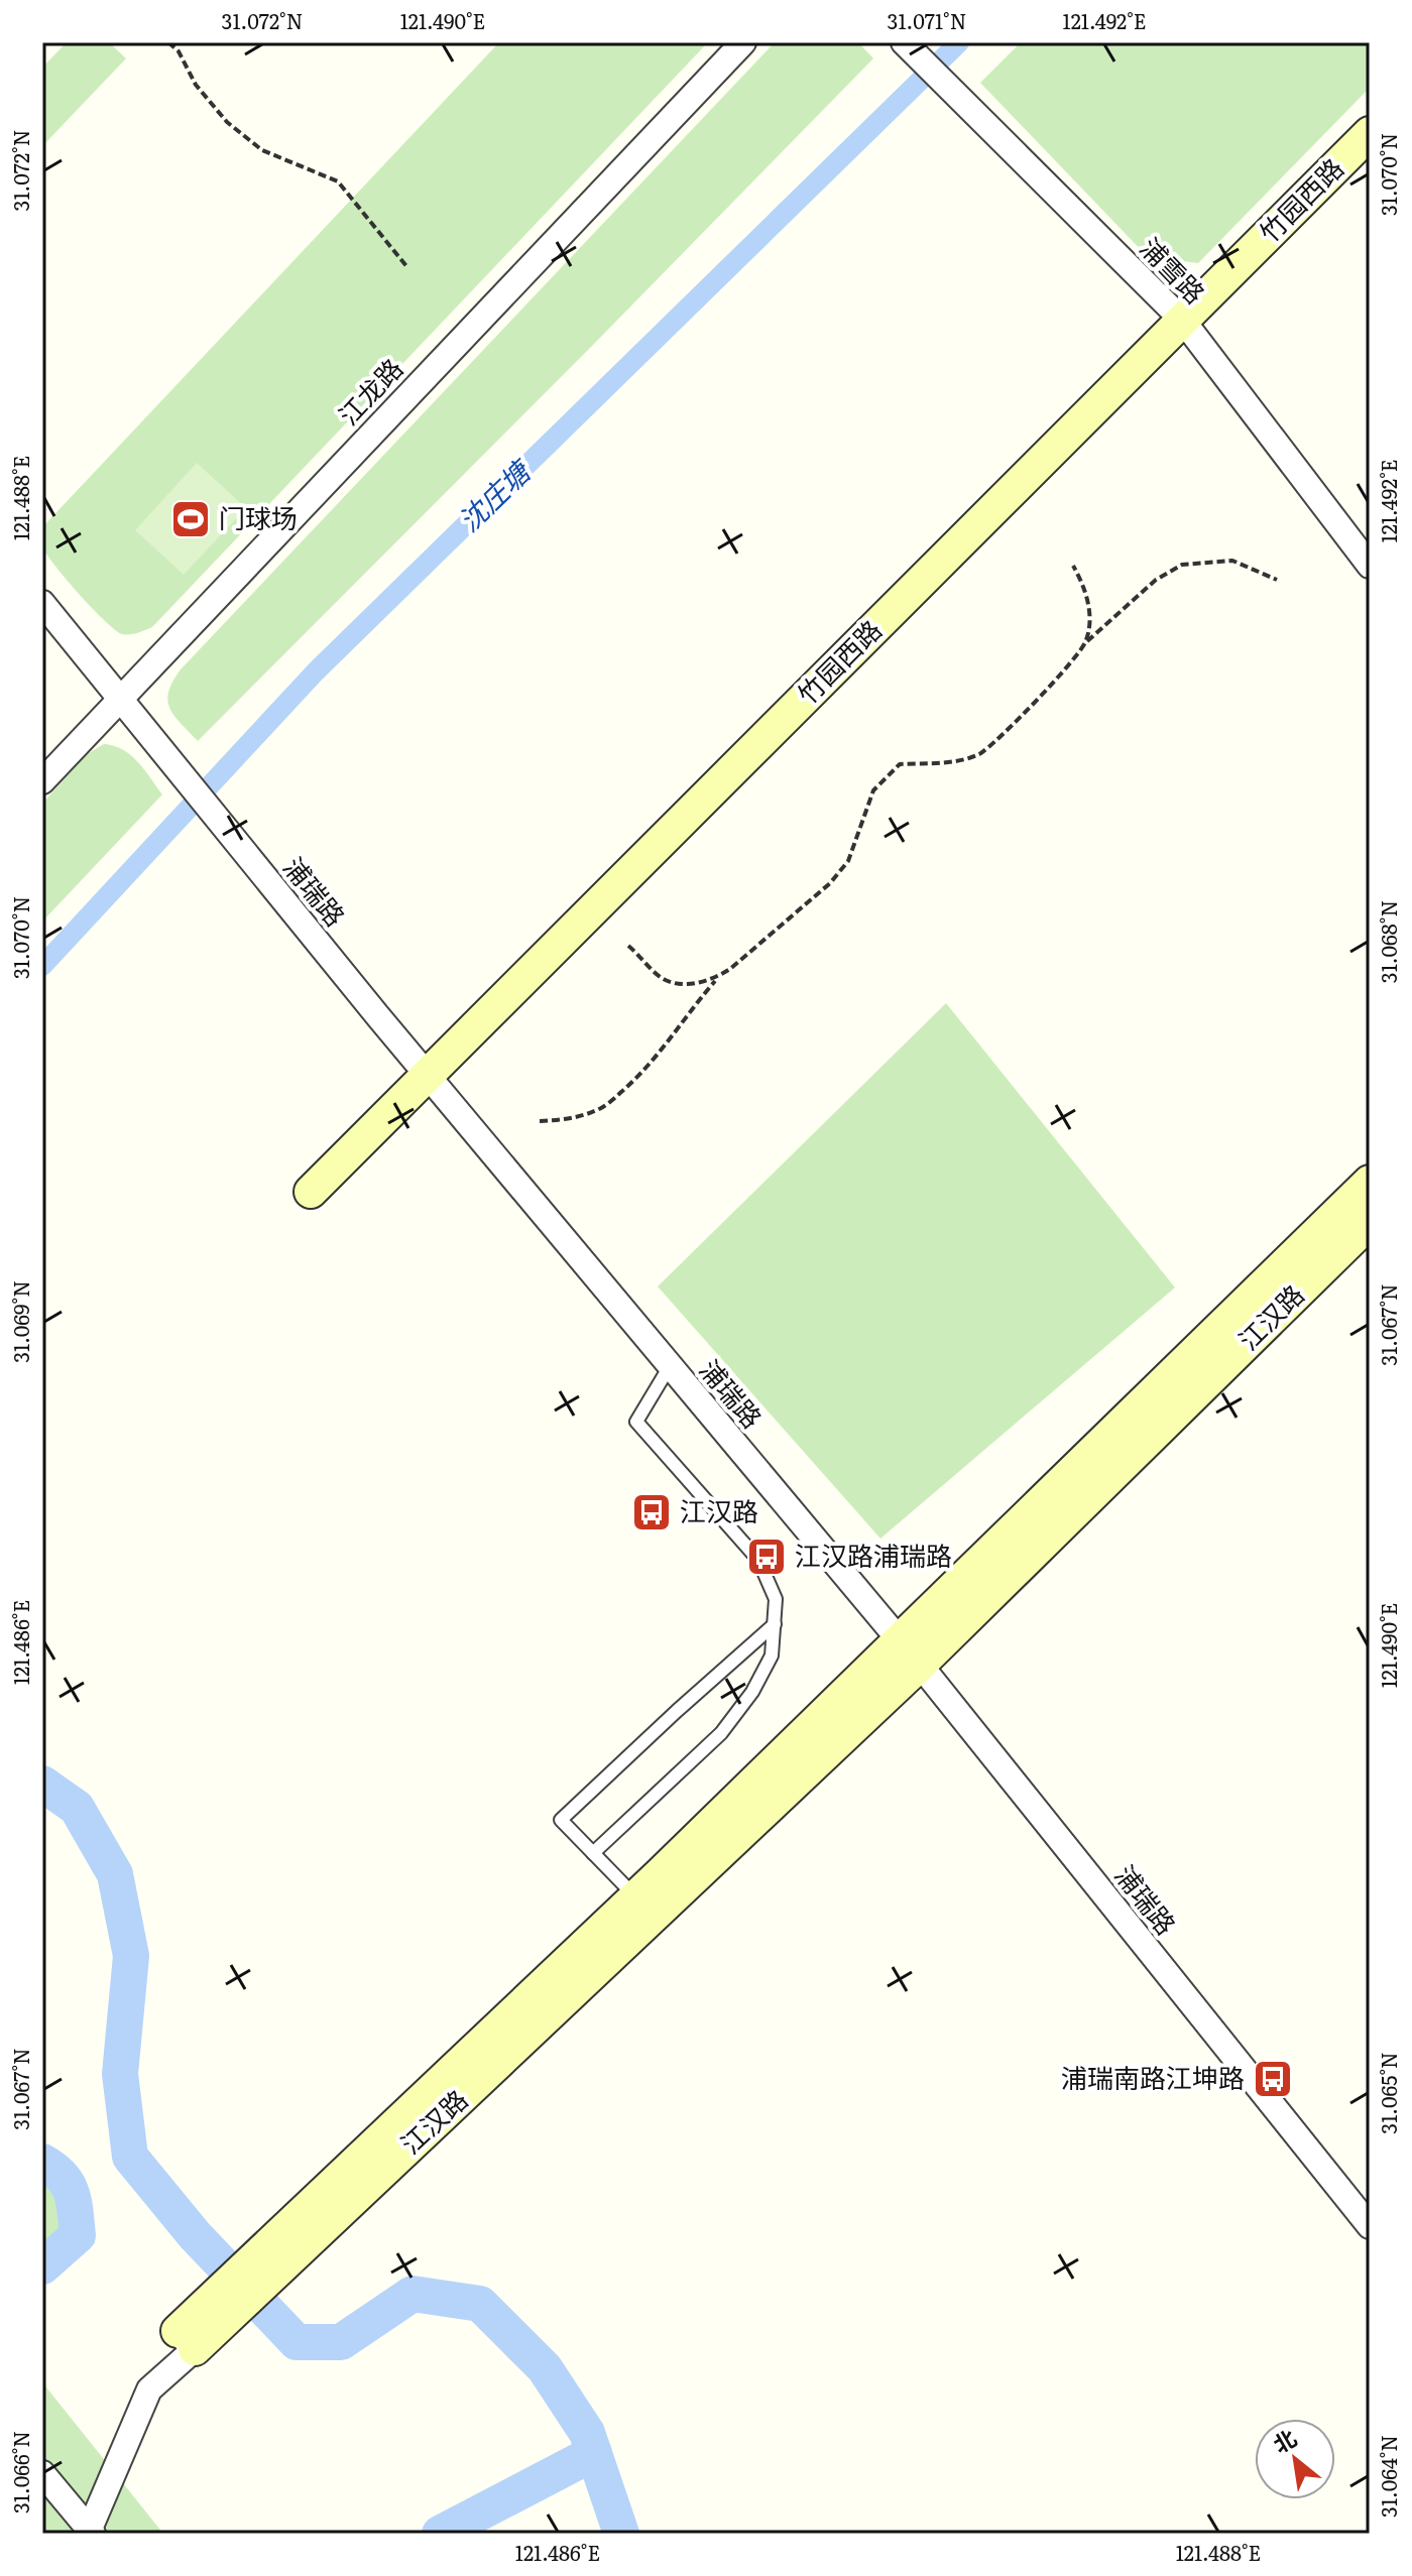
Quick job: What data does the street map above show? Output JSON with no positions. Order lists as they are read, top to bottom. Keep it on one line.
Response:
{"streets":{"street":["竹园西路","浦雪路","江龙路","浦瑞路","江汉路"]},"crossings":[["竹园西路","浦雪路"],["竹园西路","浦瑞路"],["江龙路","浦瑞路"],["浦瑞路","江汉路"]],"water":["沈庄塘"],"places":{"sports":["门球场"],"bus stop":["江汉路","江汉路浦瑞路","浦瑞南路江坤路"]},"north":"top left","coordinates":["31.072°N","121.490°E","31.071°N","121.492°E","31.070°N","121.488°E","31.068°N","31.069°N","31.067°N","121.486°E","31.065°N","31.066°N","31.064°N"]}
